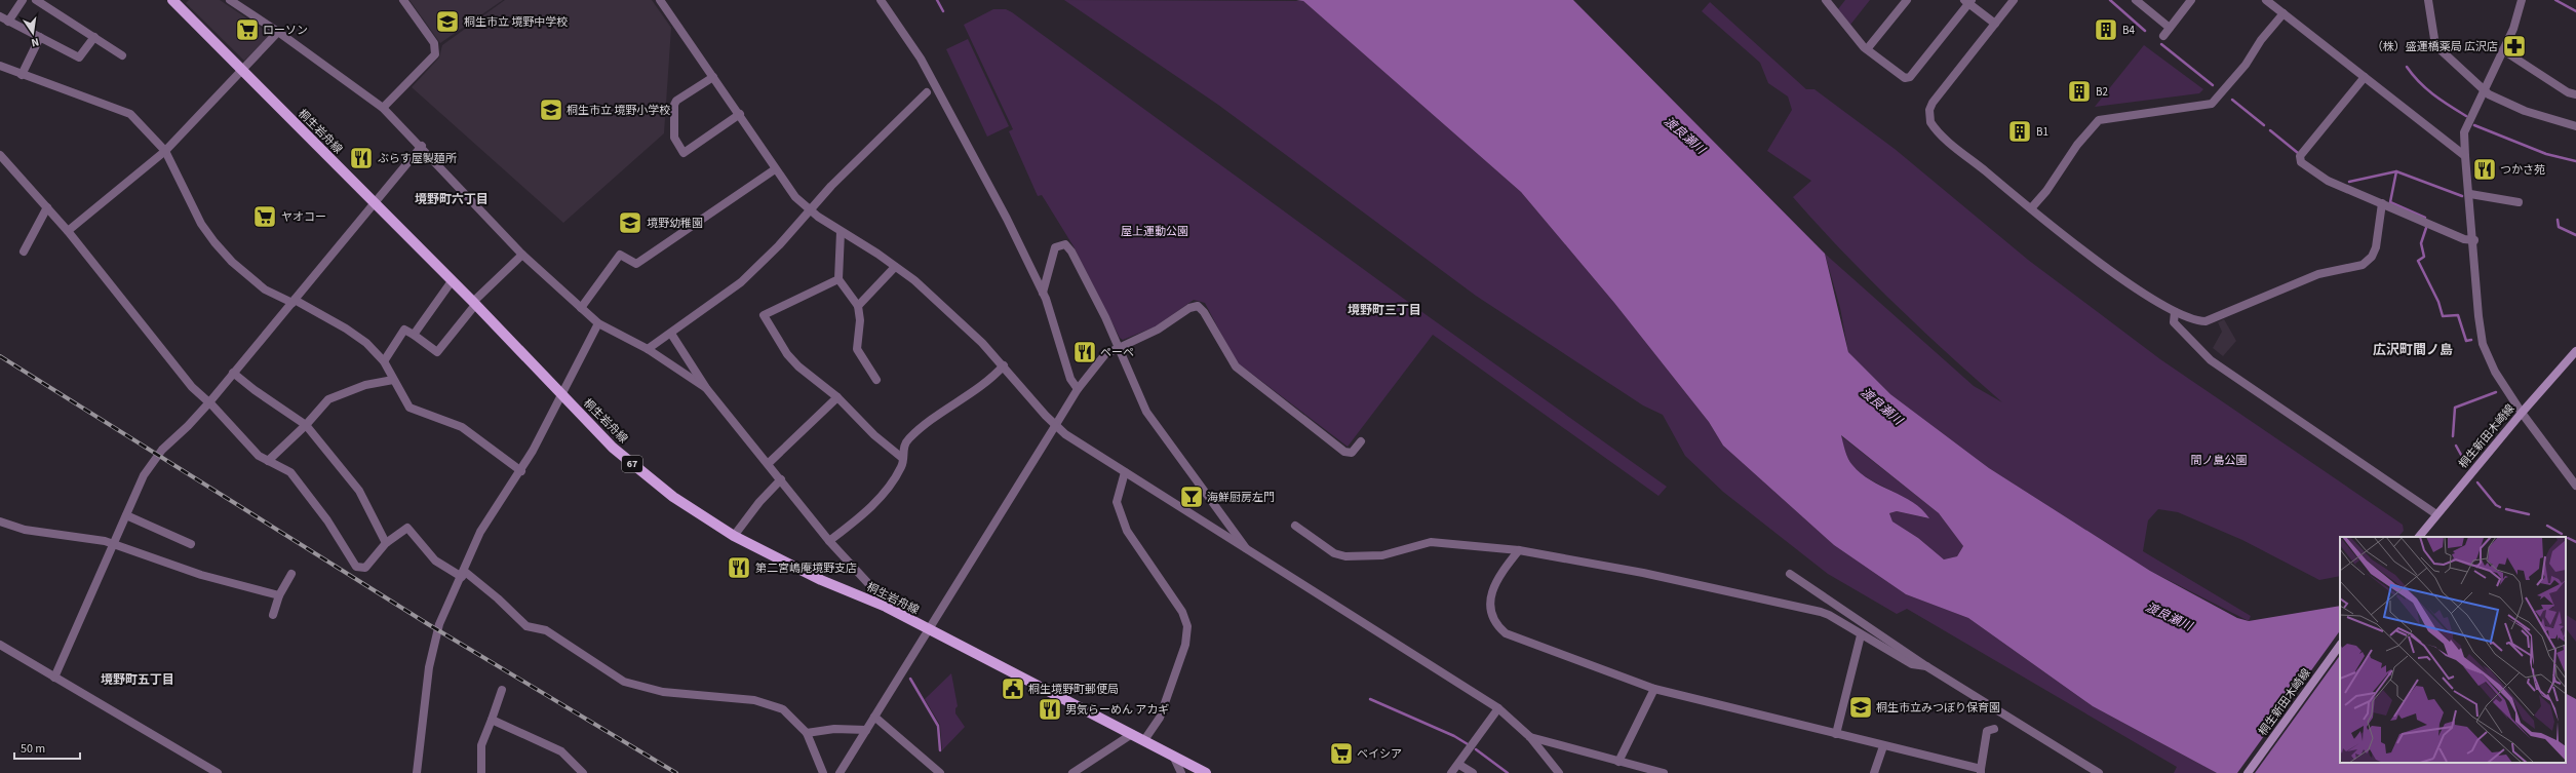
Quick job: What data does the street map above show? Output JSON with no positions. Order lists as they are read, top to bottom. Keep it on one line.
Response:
{"streets":{"main road":["桐生岩舟線","桐生新田木崎線","67"]},"districts":["境野町六丁目","境野町三丁目","広沢町間ノ島","境野町五丁目"],"water":["渡良瀬川"],"parks":["屋上運動公園","間ノ島公園"],"places":{"school or university":["桐生市立 境野中学校","桐生市立 境野小学校","境野幼稚園","桐生市立みつぼり保育園"],"supermarket":["ローソン","ヤオコー","ベイシア"],"building":["B4","B2","B1"],"pharmacy":["（株）盛運橋薬局 広沢店"],"restaurant":["ぶらす屋製麺所","つかさ苑","ペーペ","第二宮嶋庵境野支店","男気らーめん アカギ"],"bar":["海鮮厨房左門"],"public building":["桐生境野町郵便局"]},"scale_bar":"50 m","north":"bottom"}
